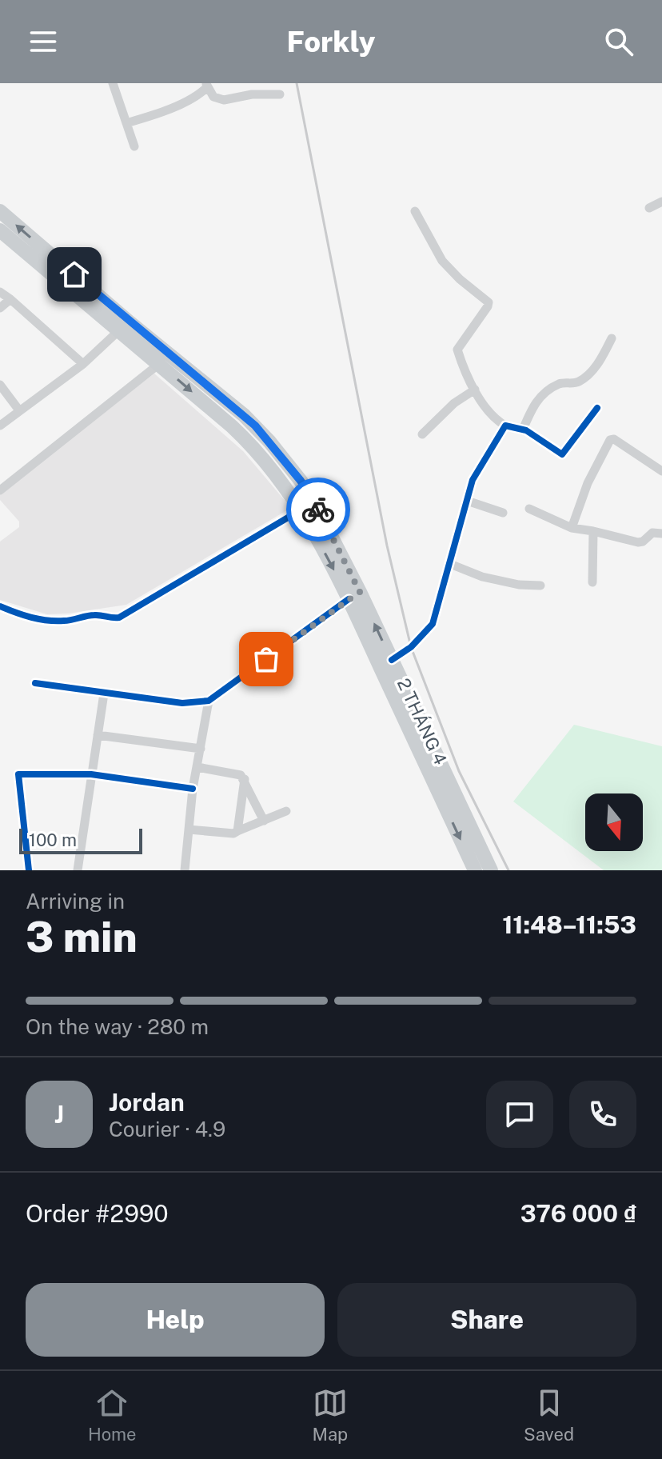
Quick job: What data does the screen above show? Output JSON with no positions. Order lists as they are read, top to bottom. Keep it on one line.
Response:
{"streets":{"main road":["2 THÁNG 4"]},"scale_bar":"100 m","north":"bottom","page":{"header":"Forkly","scale":"100 m","heading":["3 min","Arriving in","11:48–11:53"],"panel":["Jordan","Courier · 4.9","Order #2990","376 000 ₫"],"bar":"On the way · 280 m","round":"J","buttons":["Help","Share"],"tabs":["Home","Map","Saved"]}}
